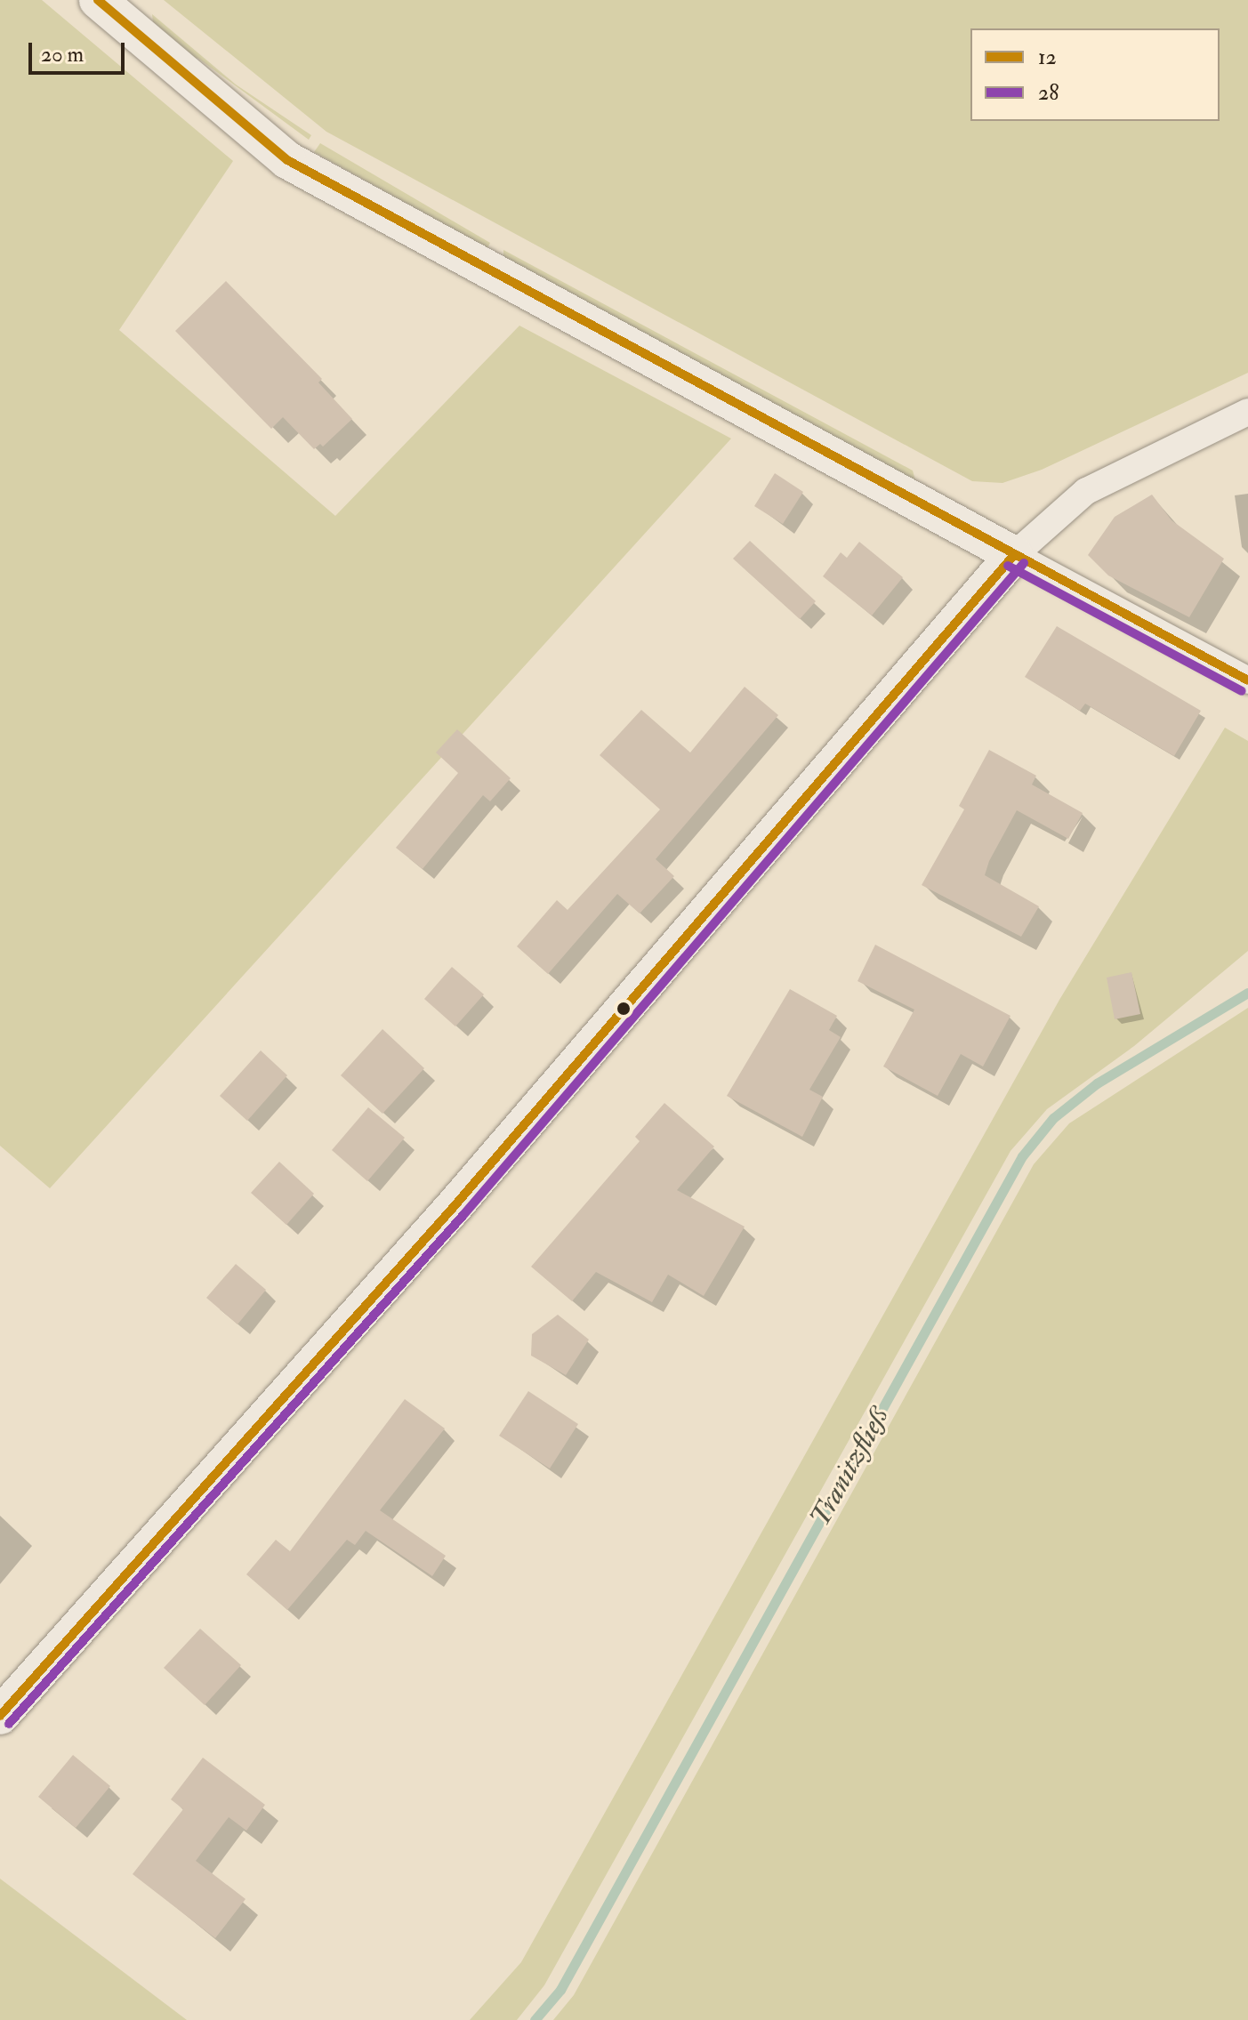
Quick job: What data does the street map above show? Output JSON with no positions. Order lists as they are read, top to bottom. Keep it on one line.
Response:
{"water":["Tranitzfließ"],"lines":["transit line 12","transit line 28"],"legend":["12","28"],"scale_bar":"20 m"}
